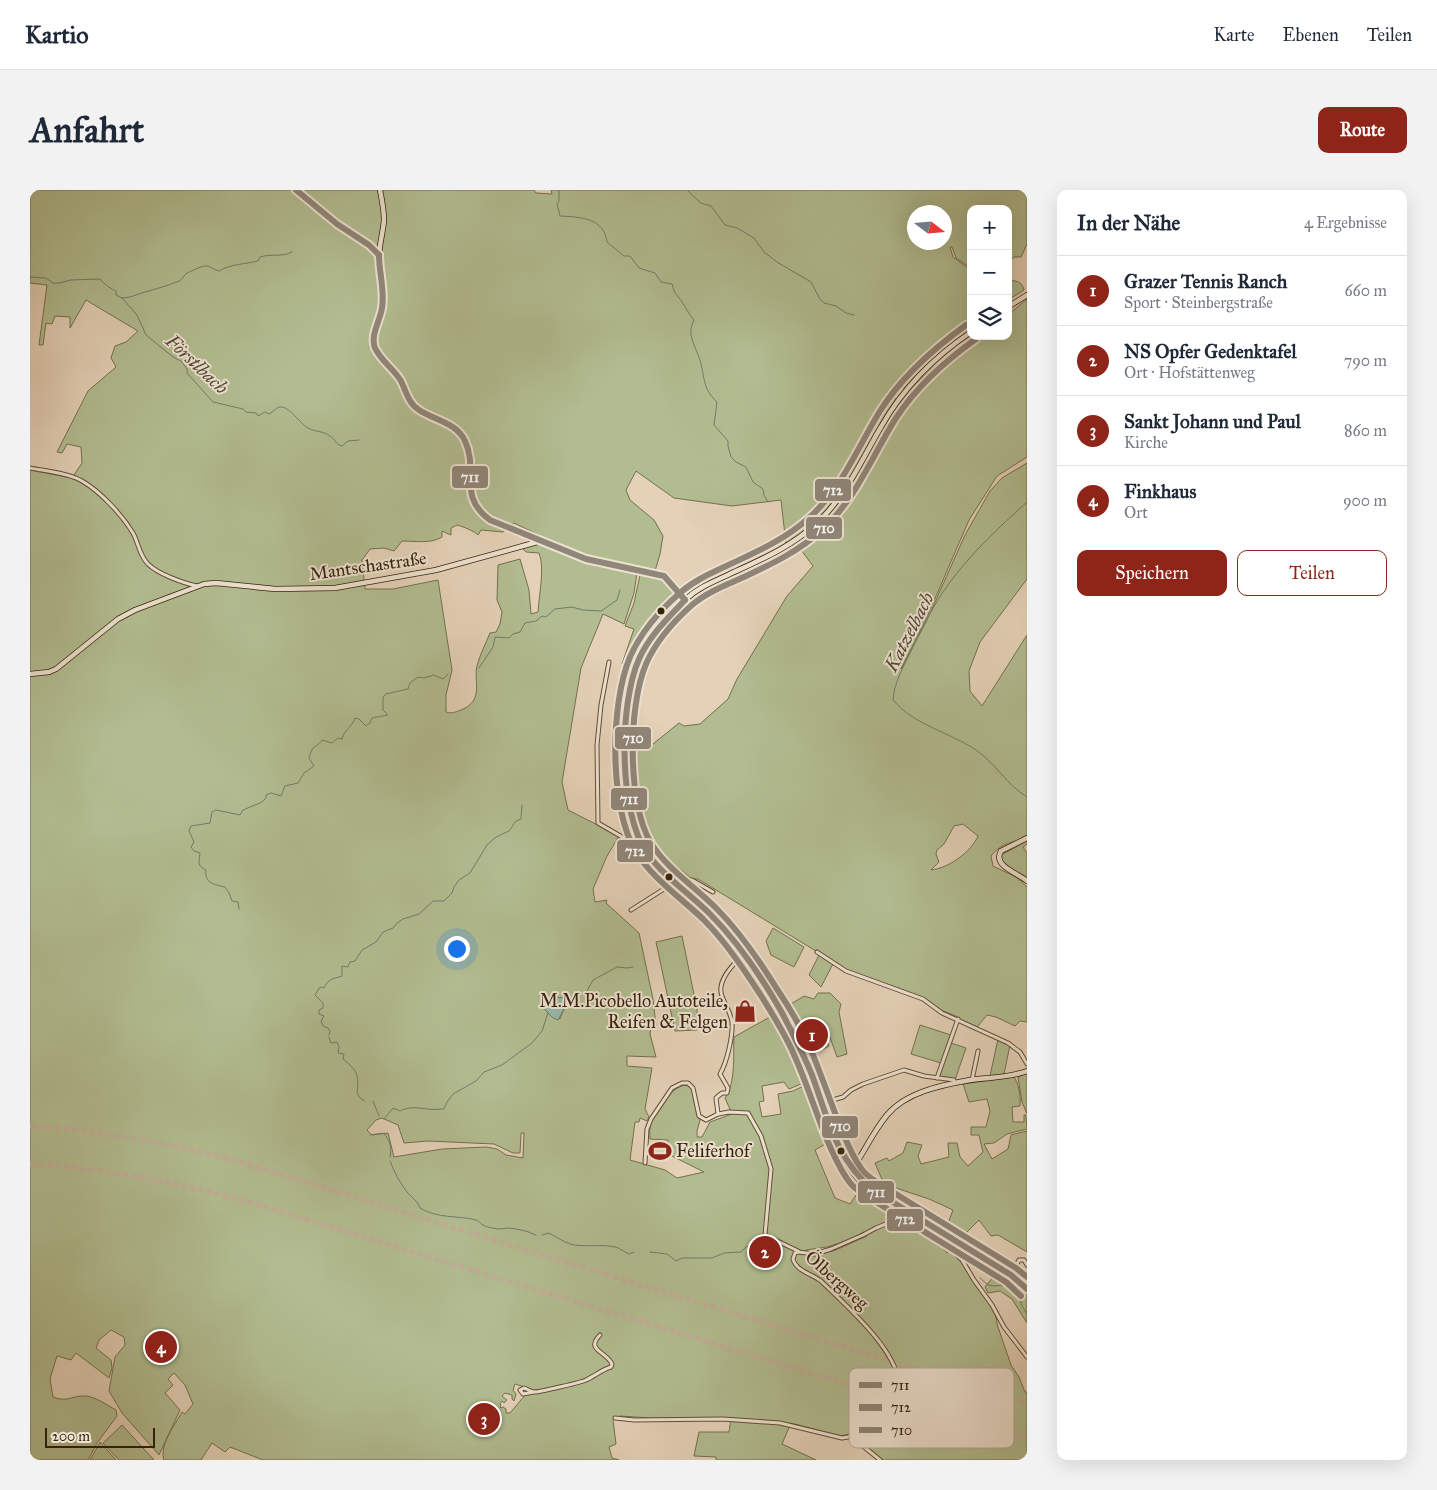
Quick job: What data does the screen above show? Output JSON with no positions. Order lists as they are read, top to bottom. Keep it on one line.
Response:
{"streets":{"main road":["Mantschastraße"],"street":["Ölbergweg"]},"water":["Förstlbach","Katzelbach"],"places":{"shop":["M.M.Picobello Autoteile, Reifen & Felgen"],"sports":["Feliferhof"]},"lines":["transit line 711","transit line 712","transit line 710"],"legend":["711","712","710"],"scale_bar":"200 m","north":"right","page":{"header":"Kartio","nav":["Karte","Ebenen","Teilen"],"buttons":["Route",["Speichern","Teilen"]],"title":"Anfahrt","heading":["In der Nähe","4 Ergebnisse"],"map_buttons":["+","−"],"list":[{"mark":"1","name":"Grazer Tennis Ranch","note":"Sport · Steinbergstraße","value":"660 m"},{"mark":"2","name":"NS Opfer Gedenktafel","note":"Ort · Hofstättenweg","value":"790 m"},{"mark":"3","name":"Sankt Johann und Paul","note":"Kirche","value":"860 m"},{"mark":"4","name":"Finkhaus","note":"Ort","value":"900 m"}],"pins":["1","2","4","3"],"scale":"200 m"}}
